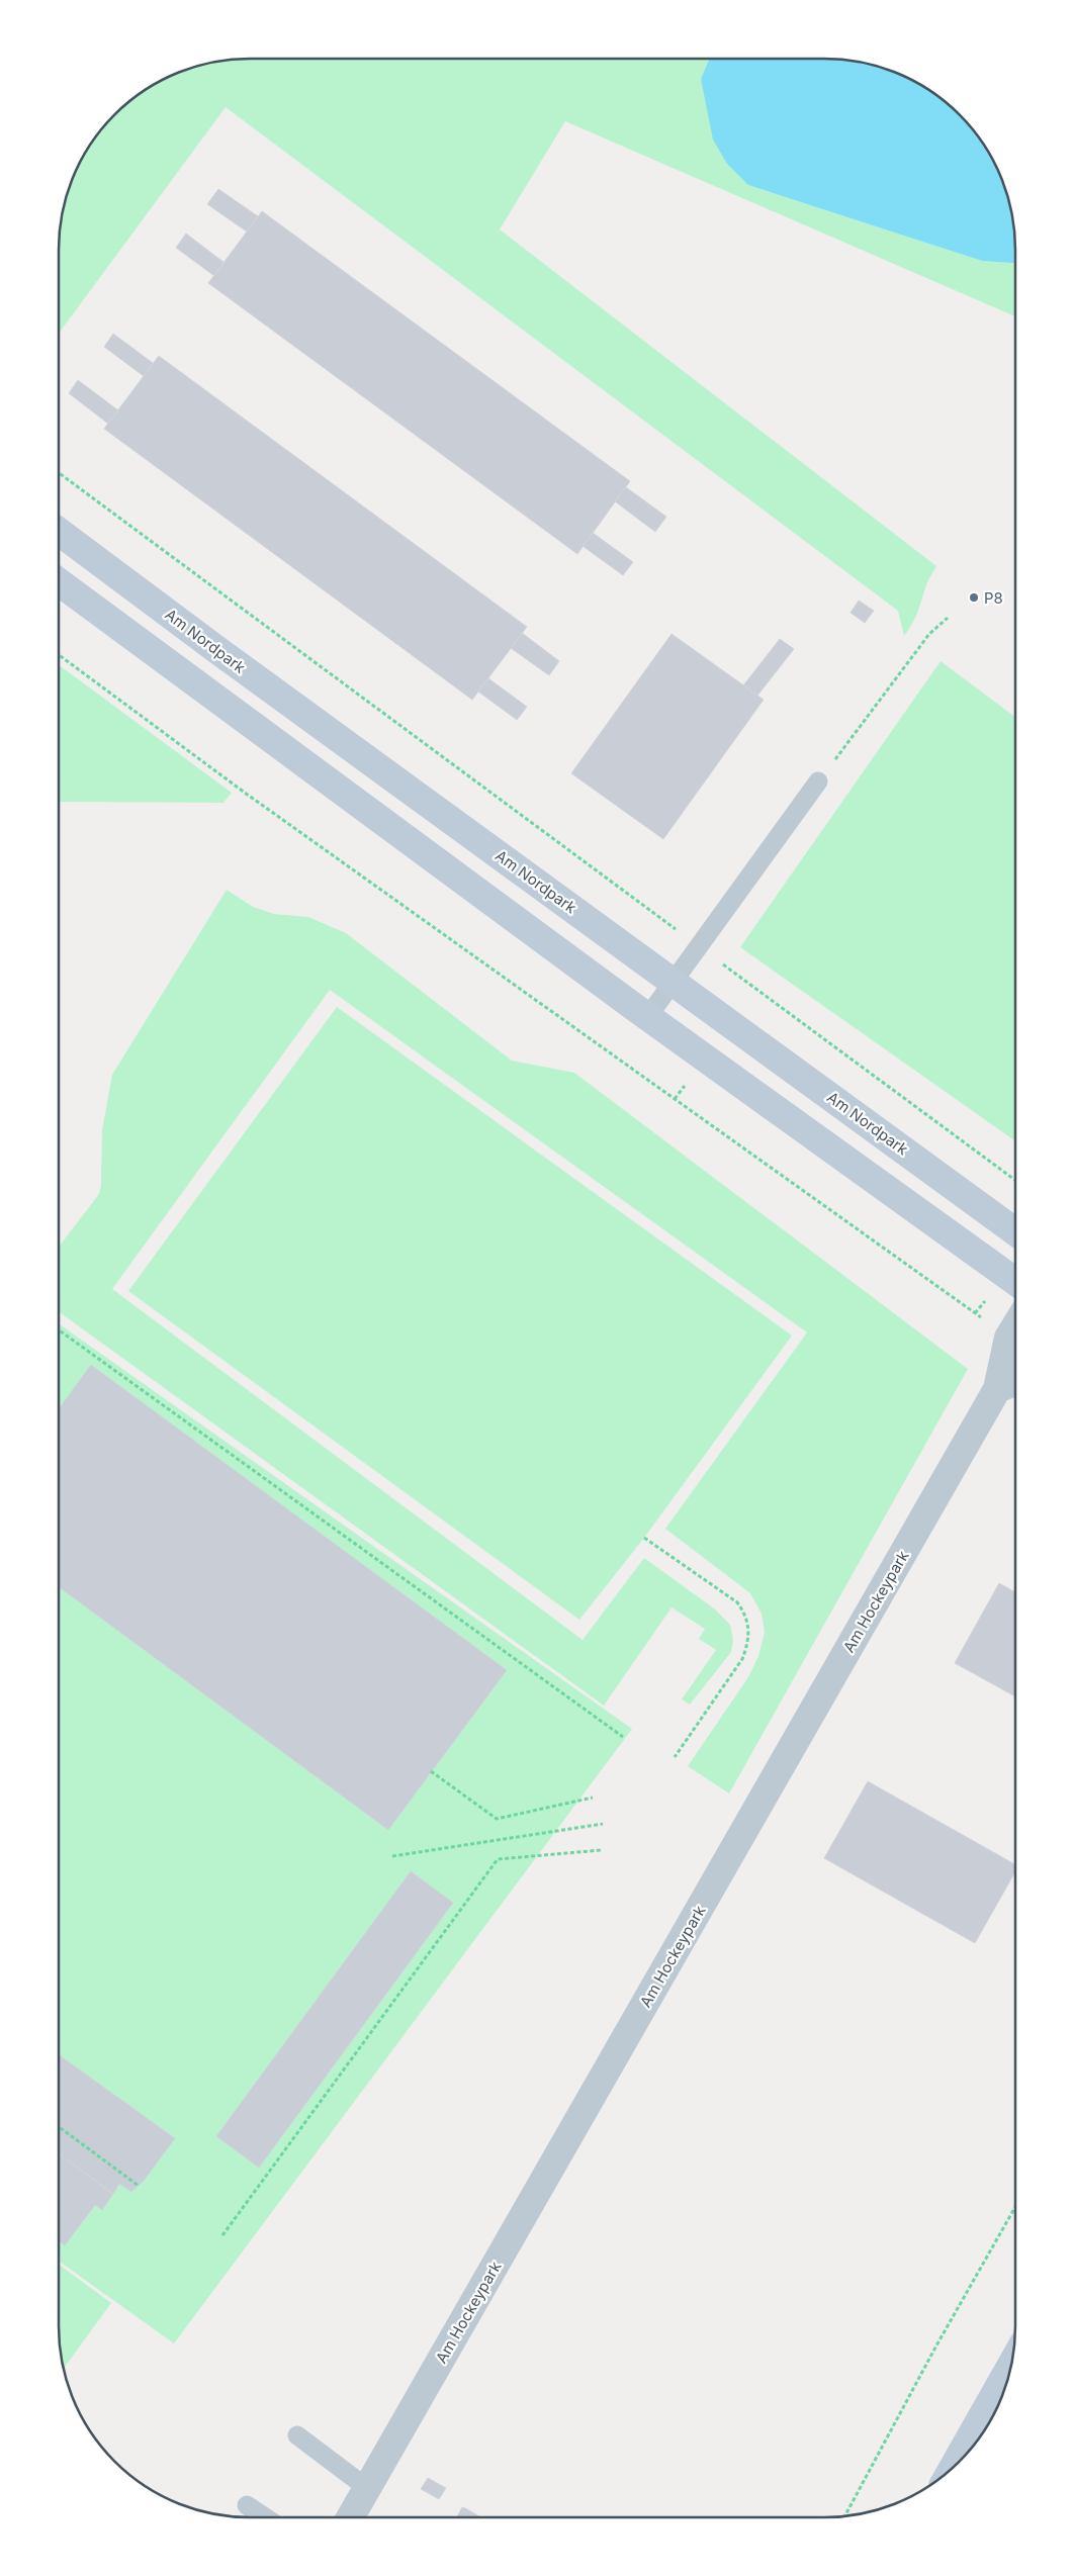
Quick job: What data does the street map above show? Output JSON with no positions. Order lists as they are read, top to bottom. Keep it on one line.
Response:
{"streets":{"street":["Am Nordpark","Am Hockeypark"]},"places":["P8"]}
